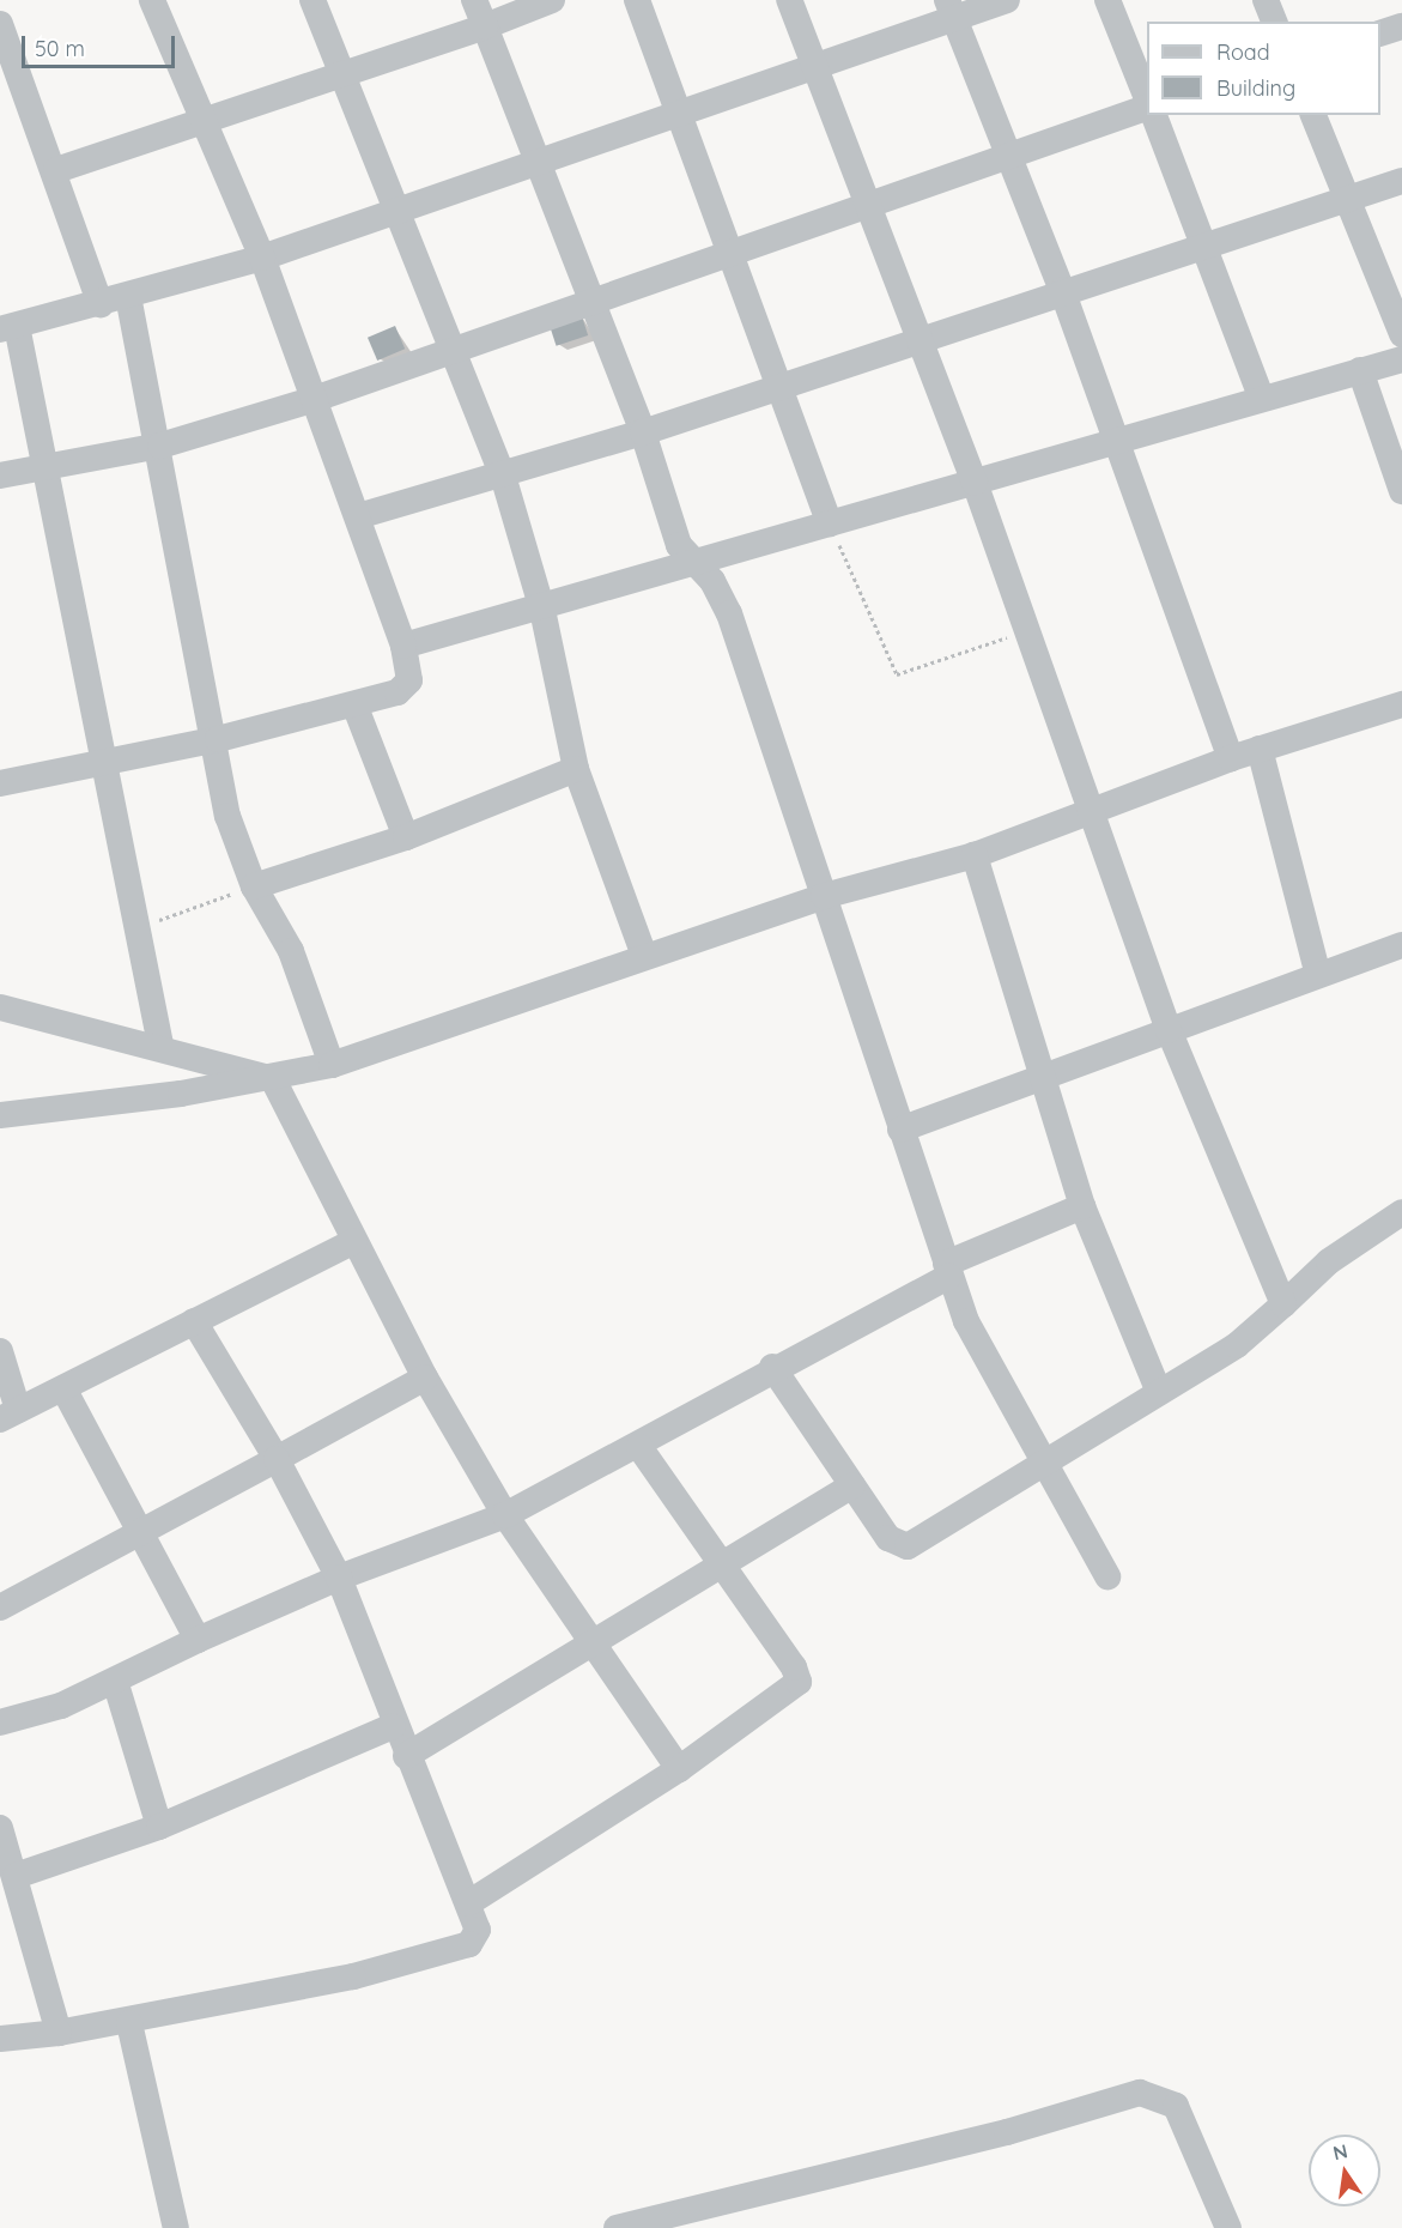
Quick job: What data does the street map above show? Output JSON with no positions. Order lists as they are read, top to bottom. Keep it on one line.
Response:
{"legend":["Road","Building"],"scale_bar":"50 m","north":"top"}
